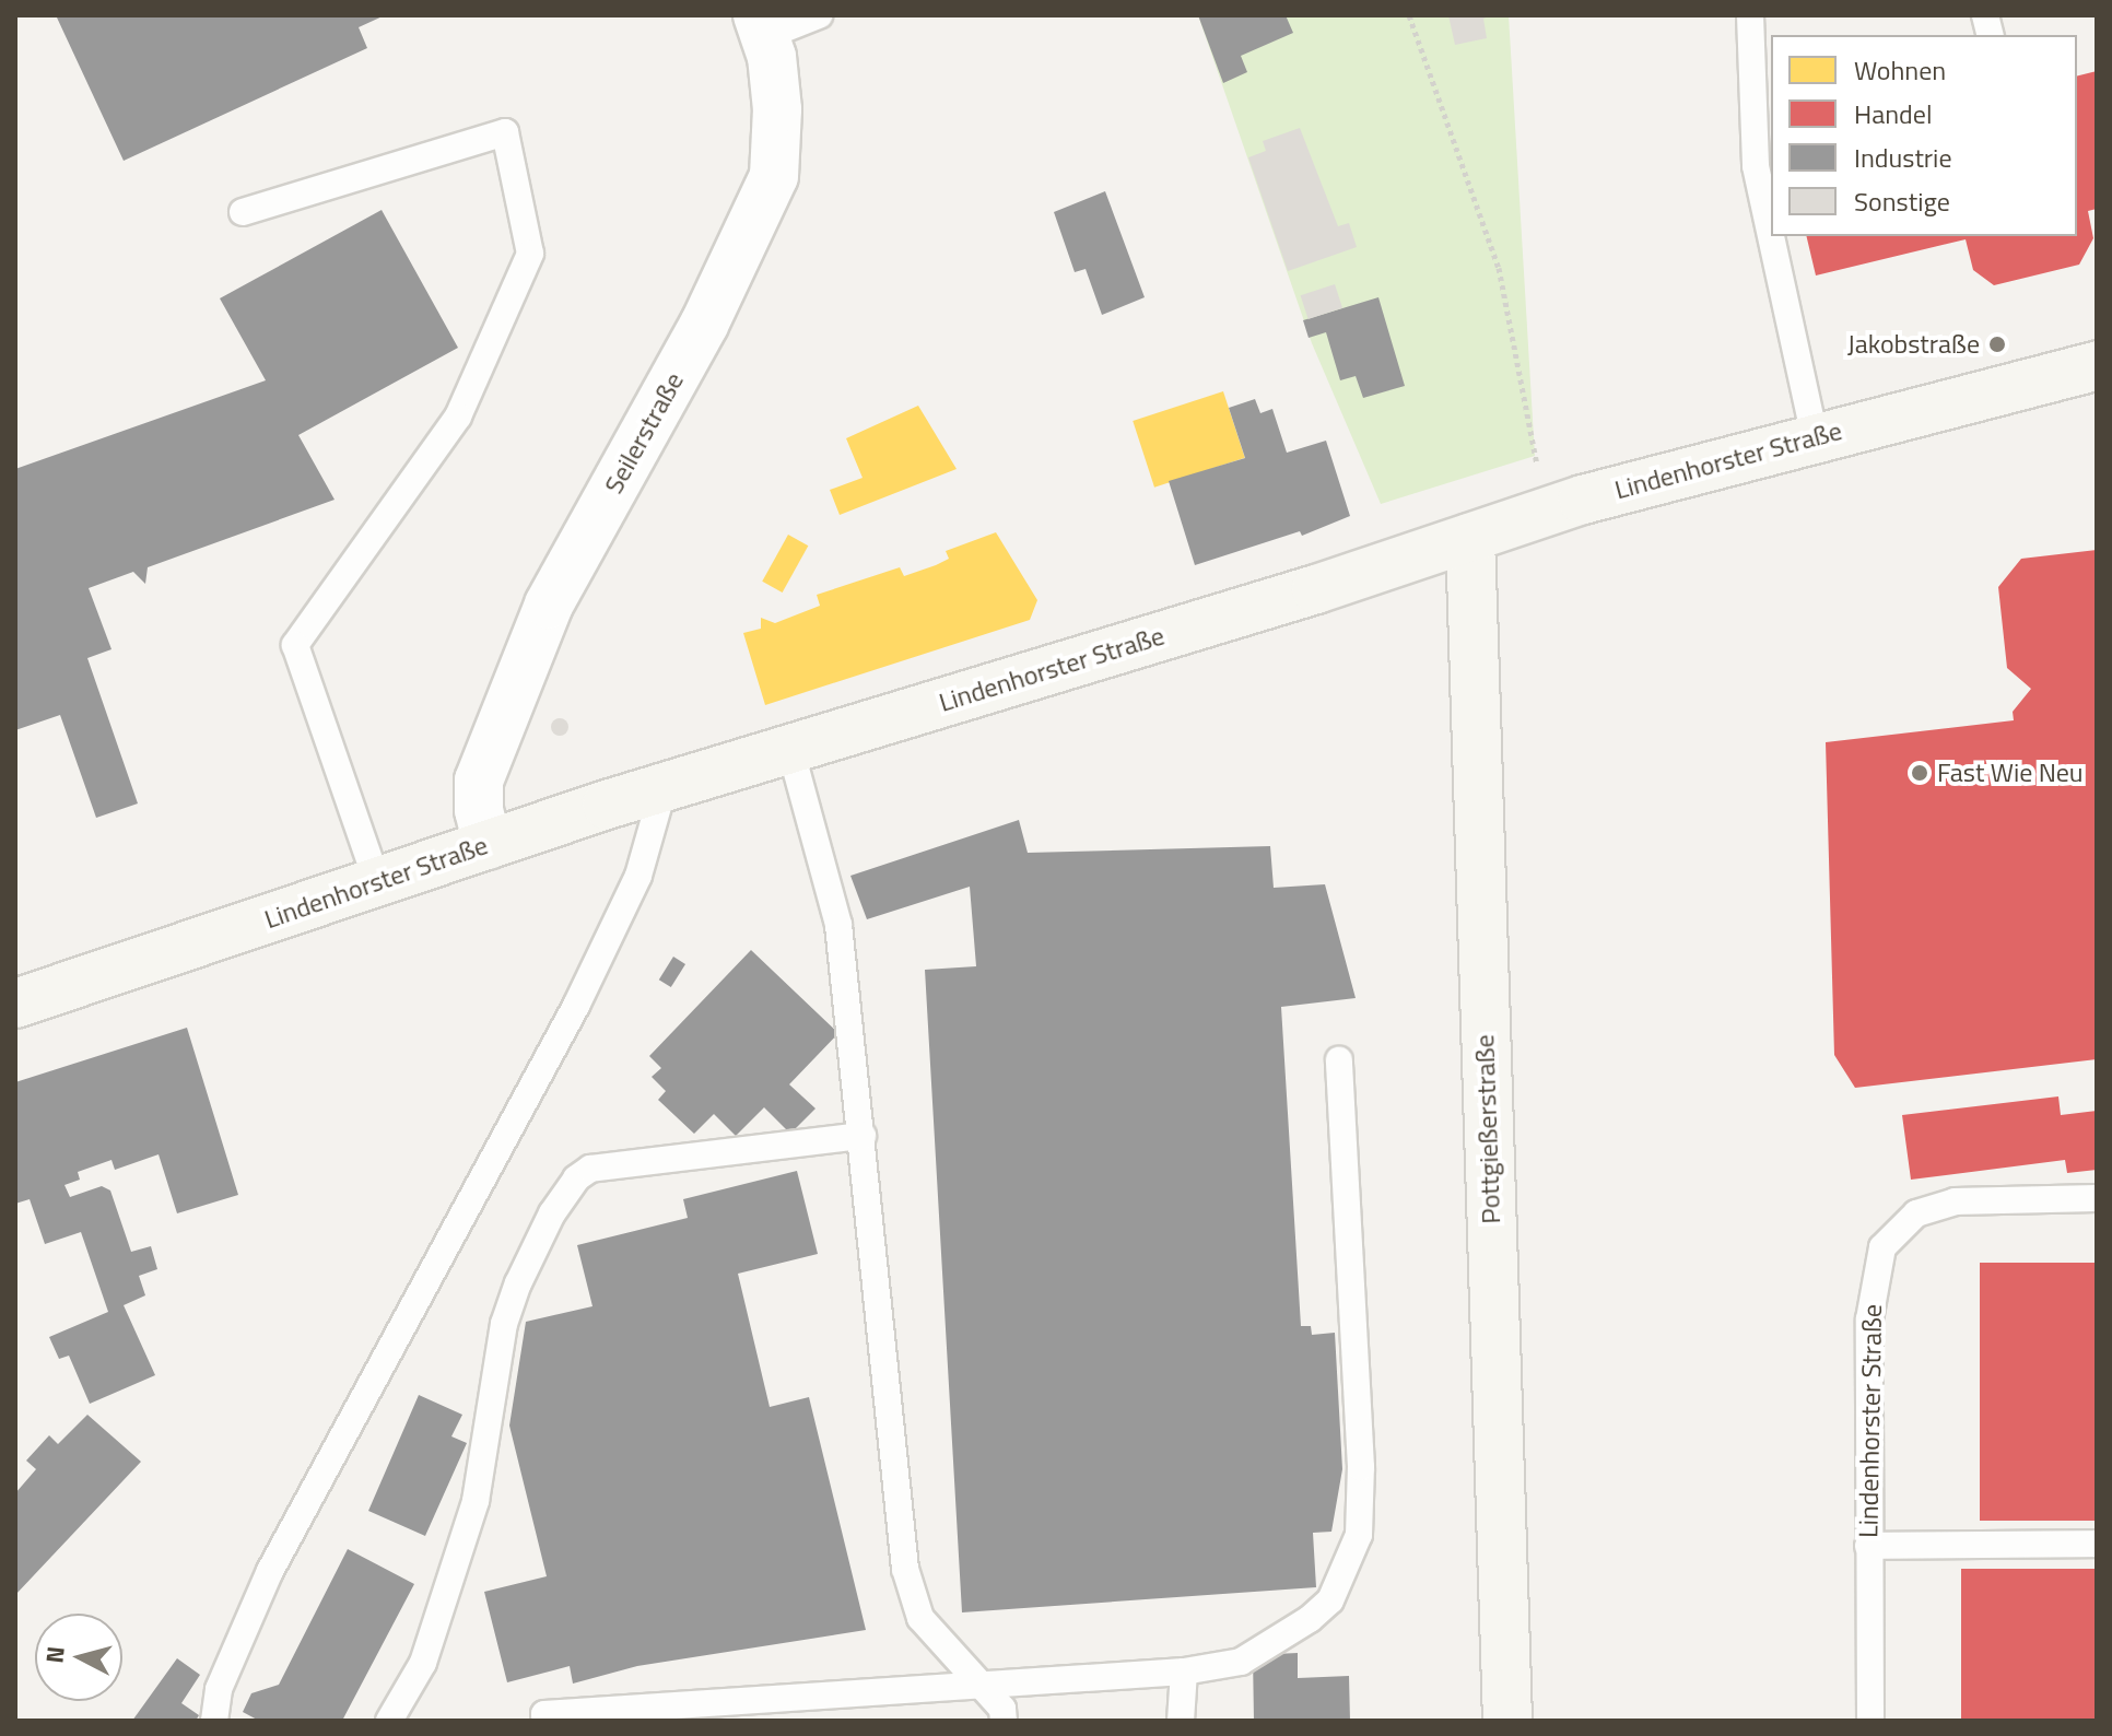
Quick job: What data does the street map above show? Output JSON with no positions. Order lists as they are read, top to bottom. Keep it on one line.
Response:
{"streets":{"street":["Seilerstraße","Lindenhorster Straße","Pottgießerstraße"]},"crossings":[["Seilerstraße","Lindenhorster Straße"],["Lindenhorster Straße","Pottgießerstraße"]],"places":["Jakobstraße","Fast Wie Neu"],"legend":["Wohnen","Handel","Industrie","Sonstige"],"north":"left"}
